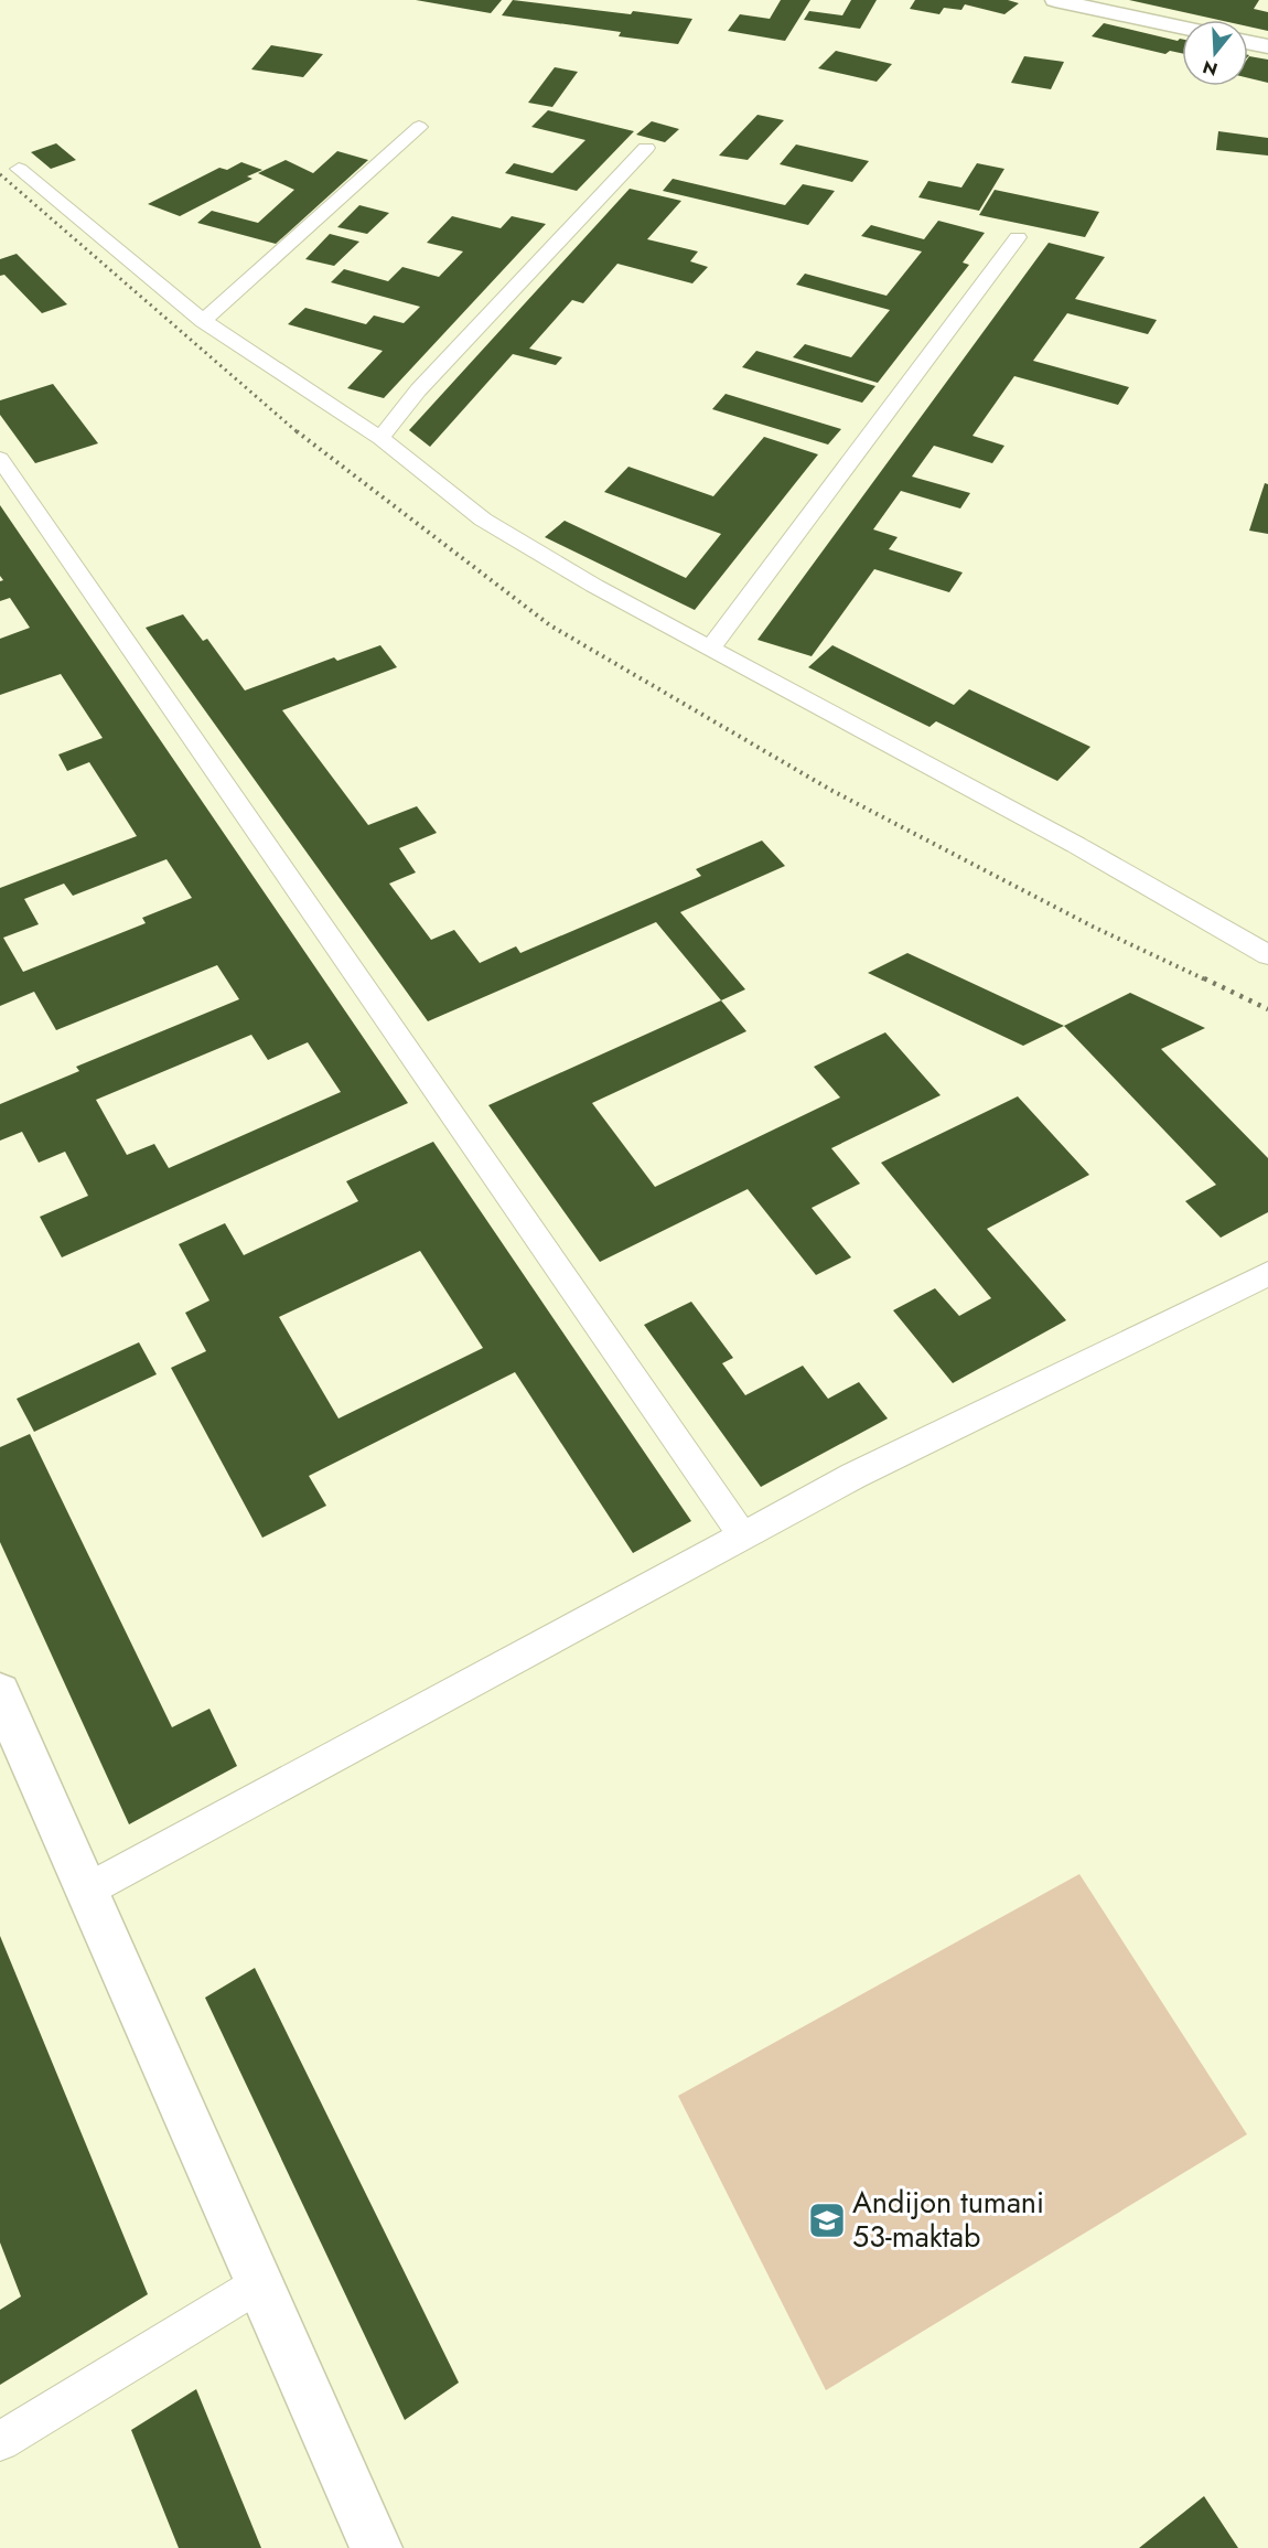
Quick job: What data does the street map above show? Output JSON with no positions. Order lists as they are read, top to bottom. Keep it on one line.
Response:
{"places":{"school or university":["Andijon tumani 53-maktab"]},"north":"bottom"}
